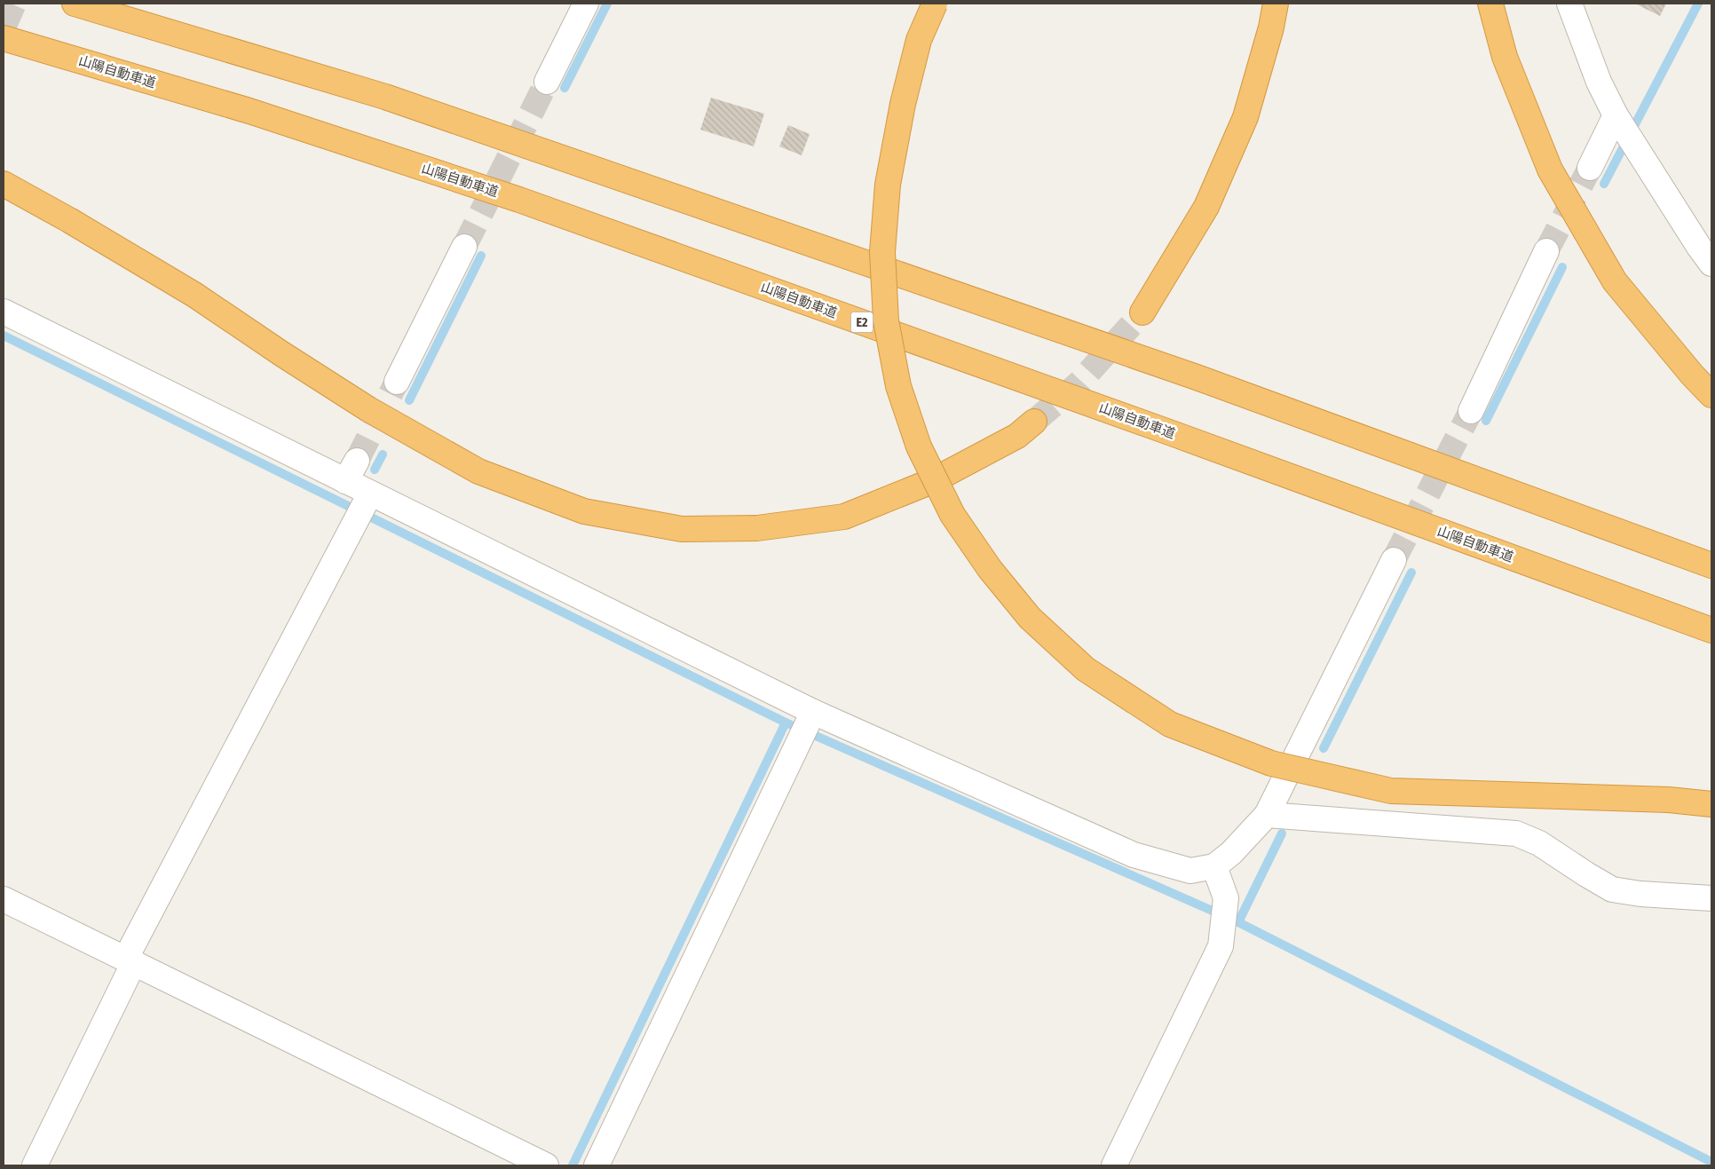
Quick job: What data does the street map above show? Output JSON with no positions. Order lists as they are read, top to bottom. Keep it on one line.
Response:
{"streets":{"highway":["山陽自動車道","E2"]}}
